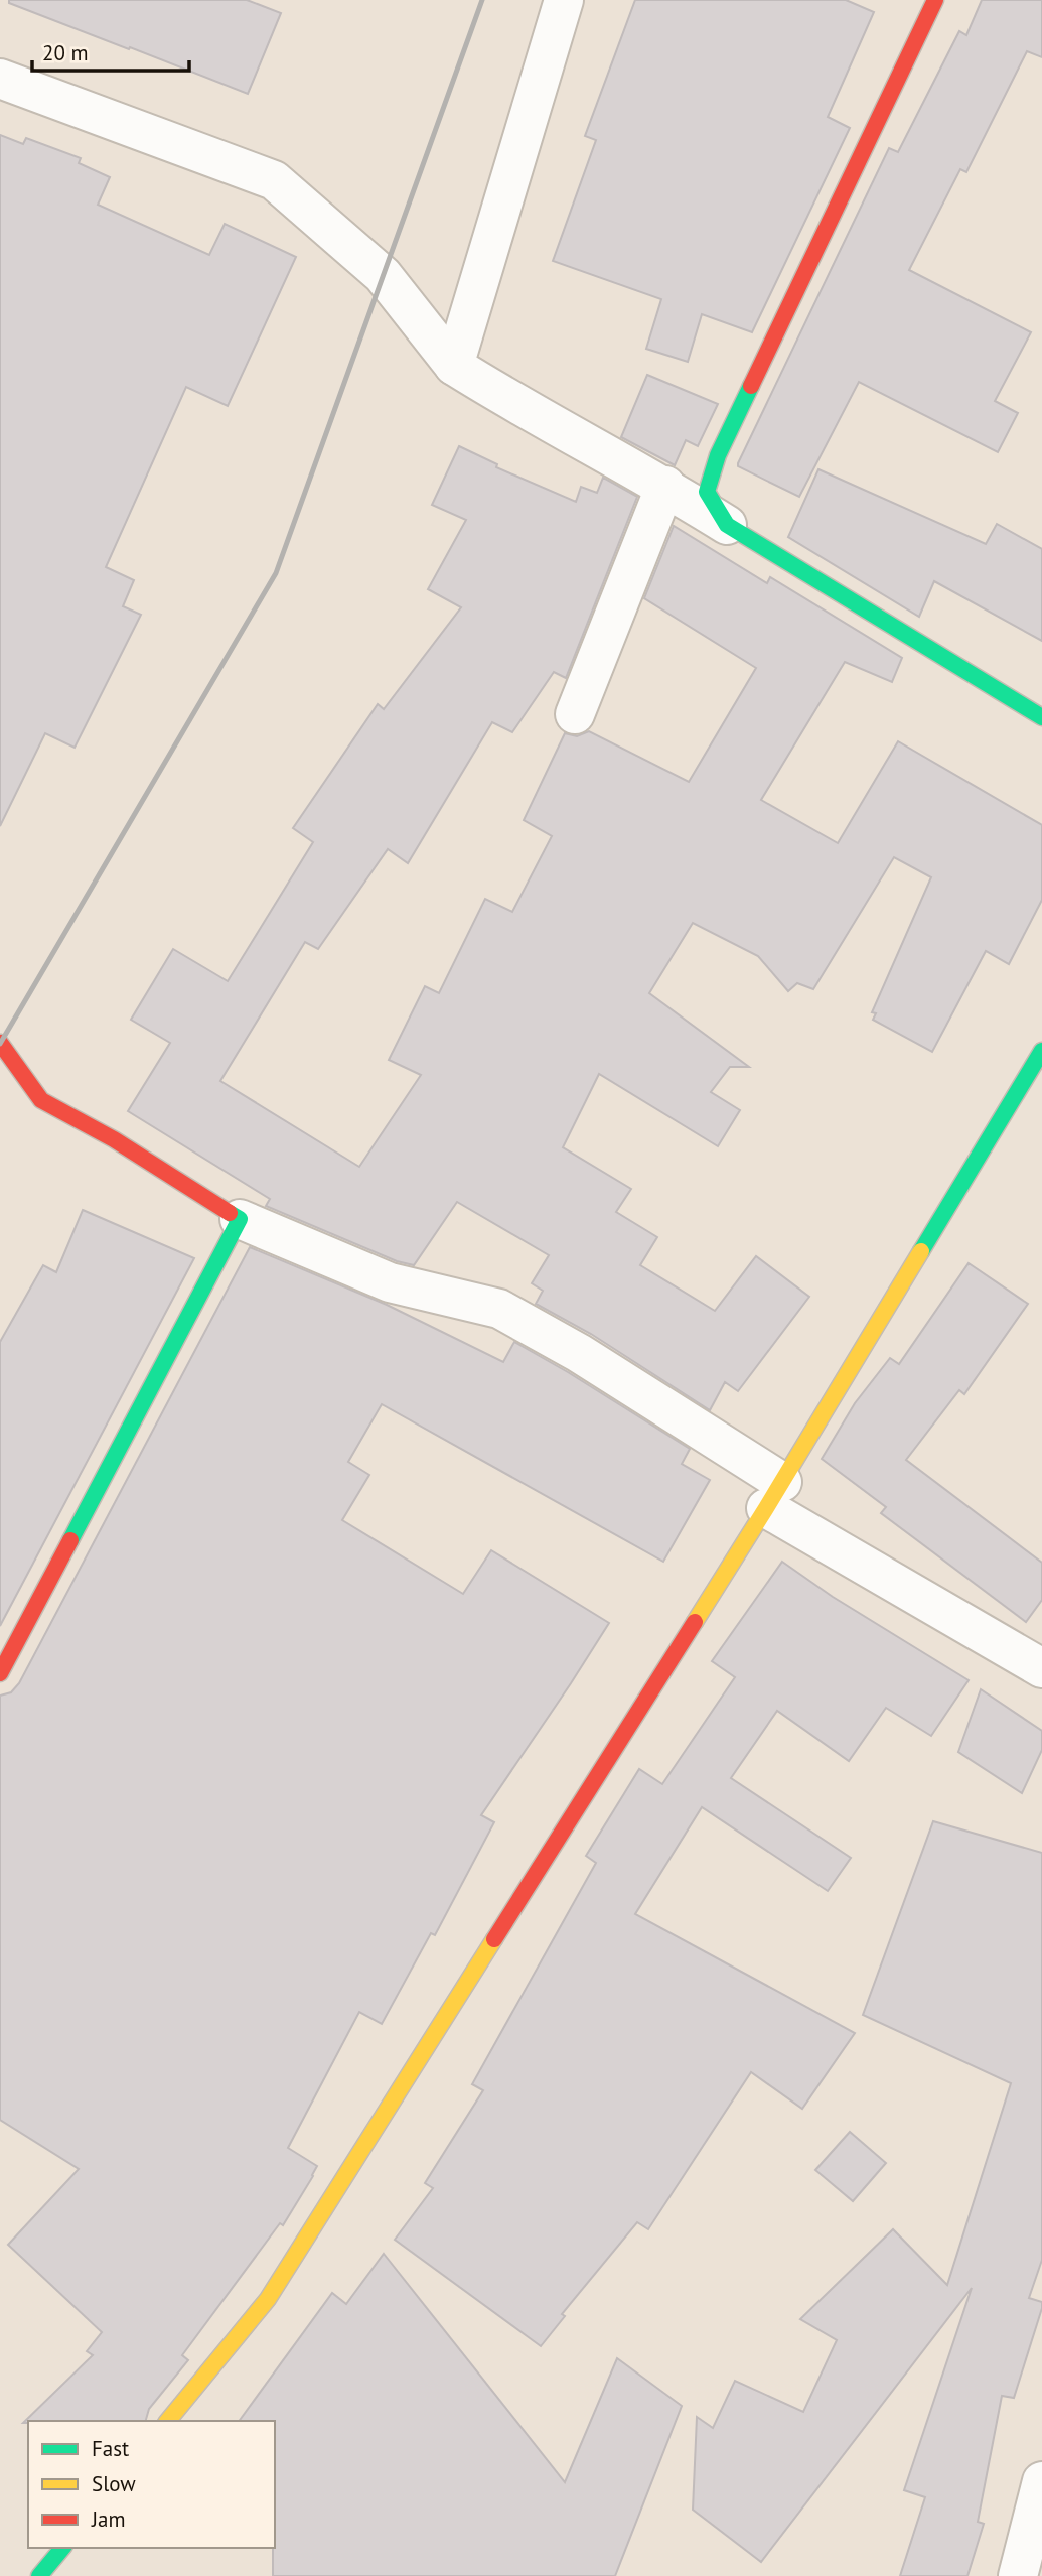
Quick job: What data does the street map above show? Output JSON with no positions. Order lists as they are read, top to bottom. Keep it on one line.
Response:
{"legend":["Fast","Slow","Jam"],"scale_bar":"20 m"}
